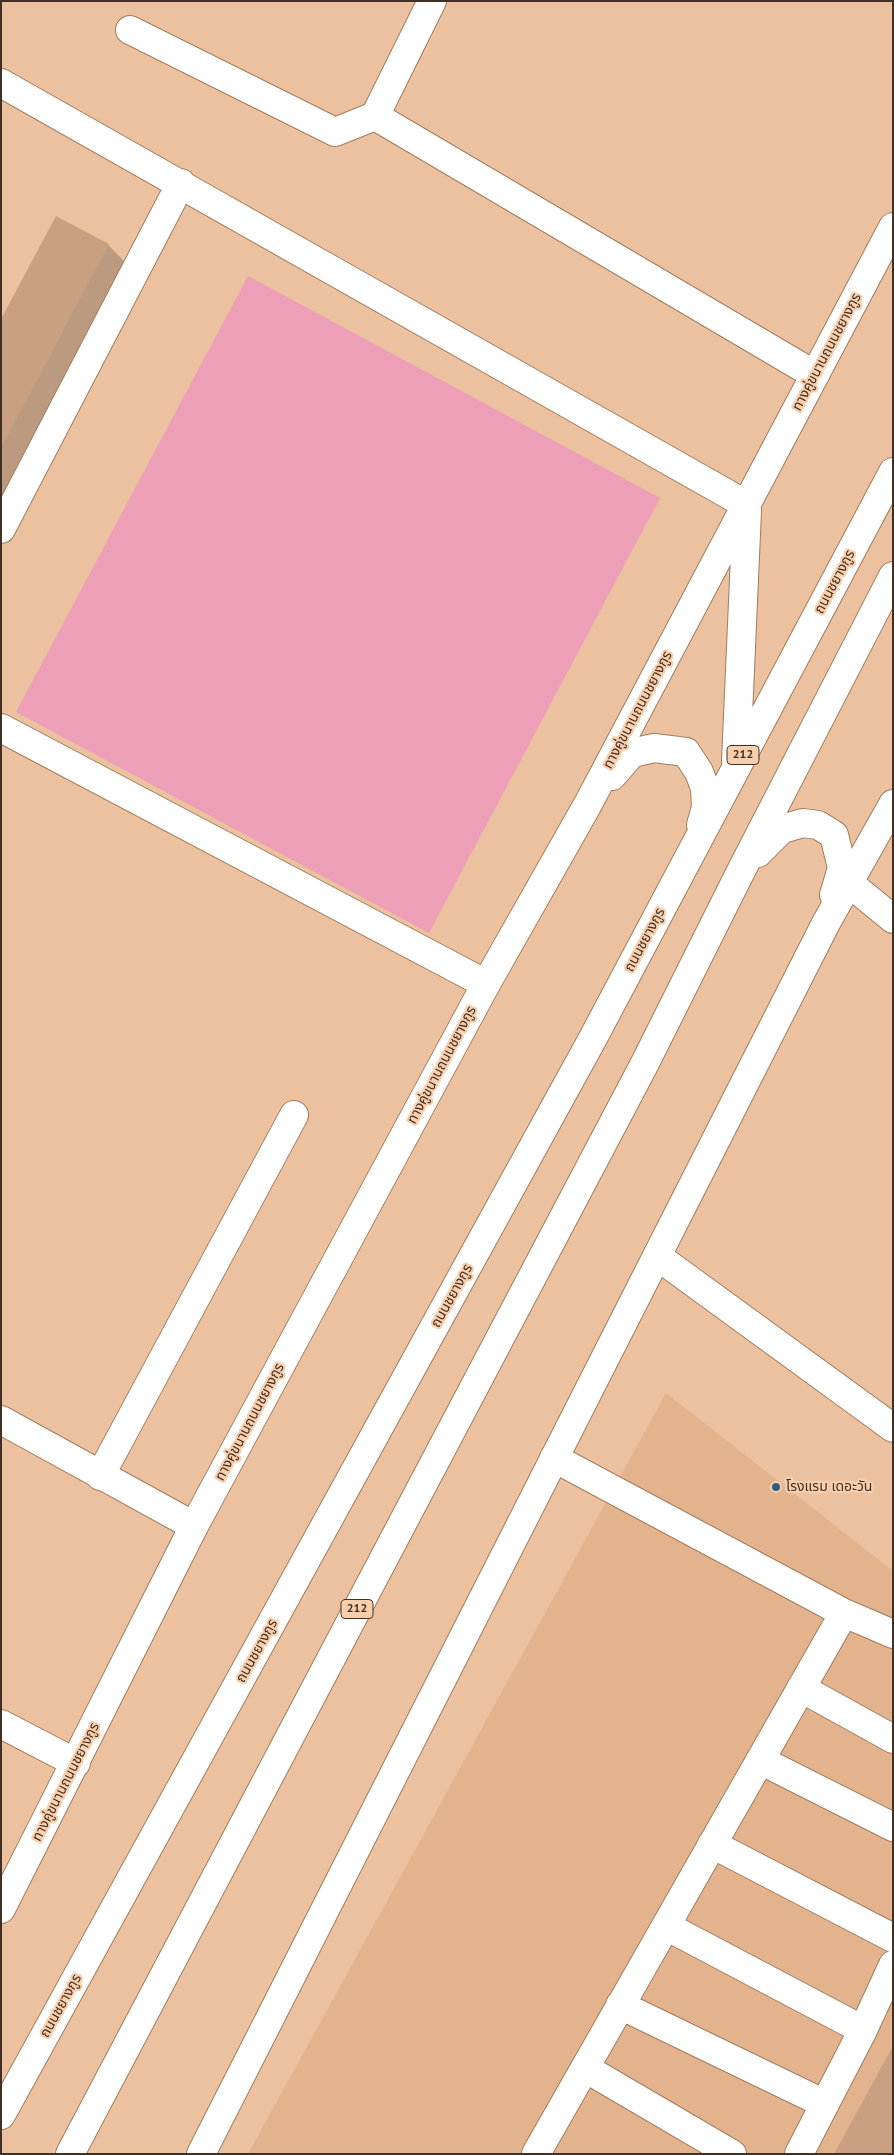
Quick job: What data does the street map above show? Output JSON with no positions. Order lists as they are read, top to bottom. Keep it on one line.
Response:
{"streets":{"main road":["ทางคู่ขนานถนนชยางกูร","ถนนชยางกูร","212"]},"places":["โรงแรม เดอะวัน"]}
